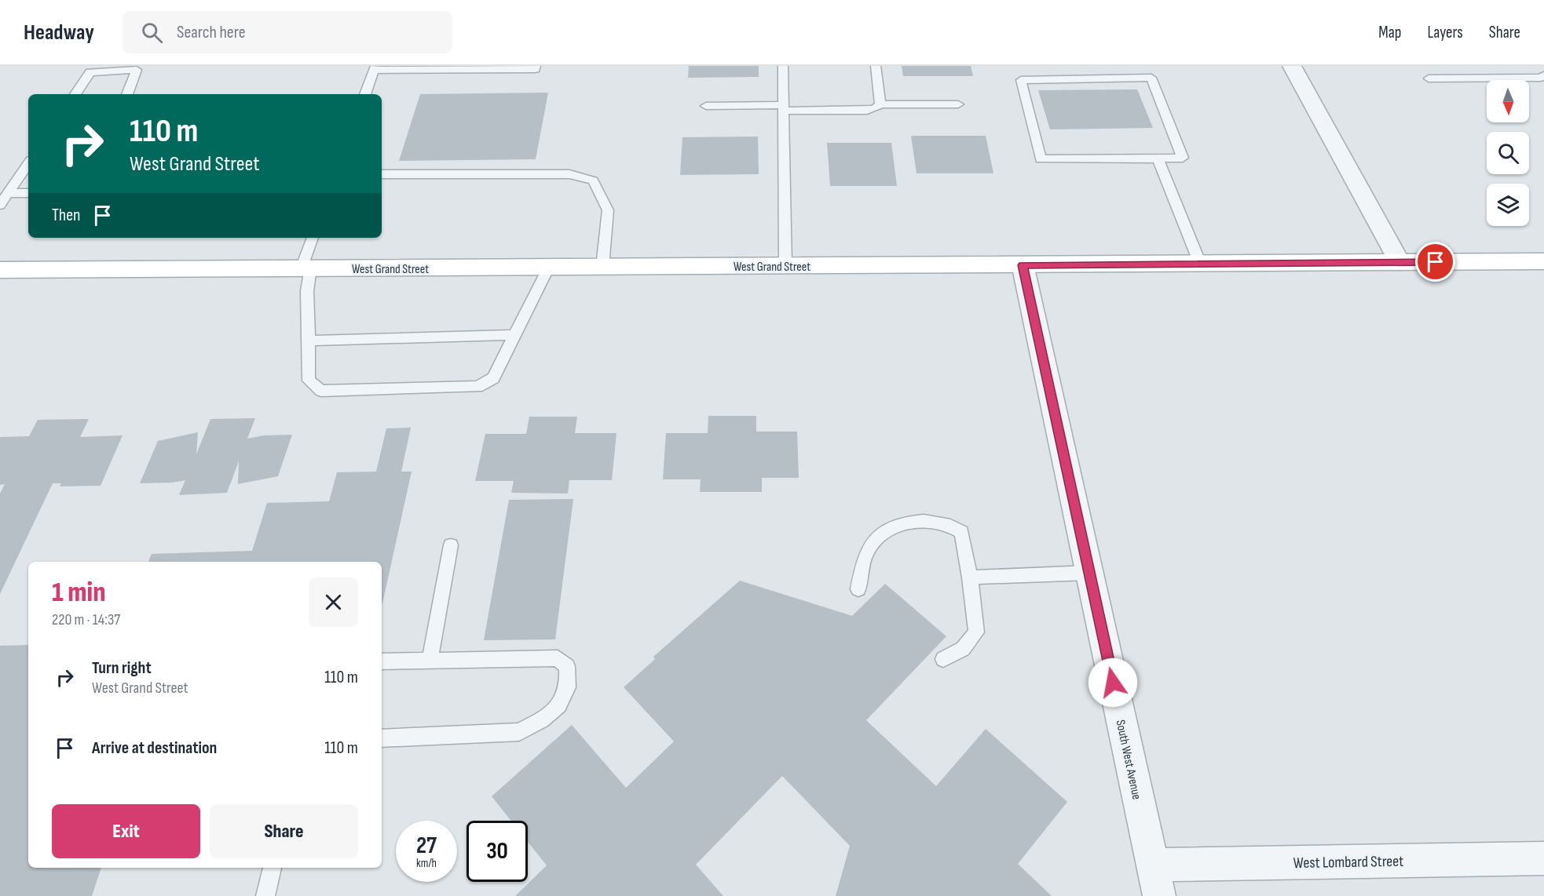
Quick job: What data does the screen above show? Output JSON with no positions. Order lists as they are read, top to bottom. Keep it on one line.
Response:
{"streets":{"main road":["West Grand Street"],"street":["South West Avenue","West Lombard Street"]},"crossings":[["West Grand Street","South West Avenue"],["South West Avenue","West Lombard Street"]],"north":"bottom","page":{"header":"Headway","search":"Search here","nav":["Map","Layers","Share"],"turn":["110 m","West Grand Street"],"then":"Then","heading":["1 min","220 m · 14:37"],"list":[{"name":"Turn right","note":"West Grand Street","value":"110 m"},{"name":"Arrive at destination","value":"110 m"}],"buttons":["Exit","Share"],"speed":"27 km/h","limit":"30"}}
